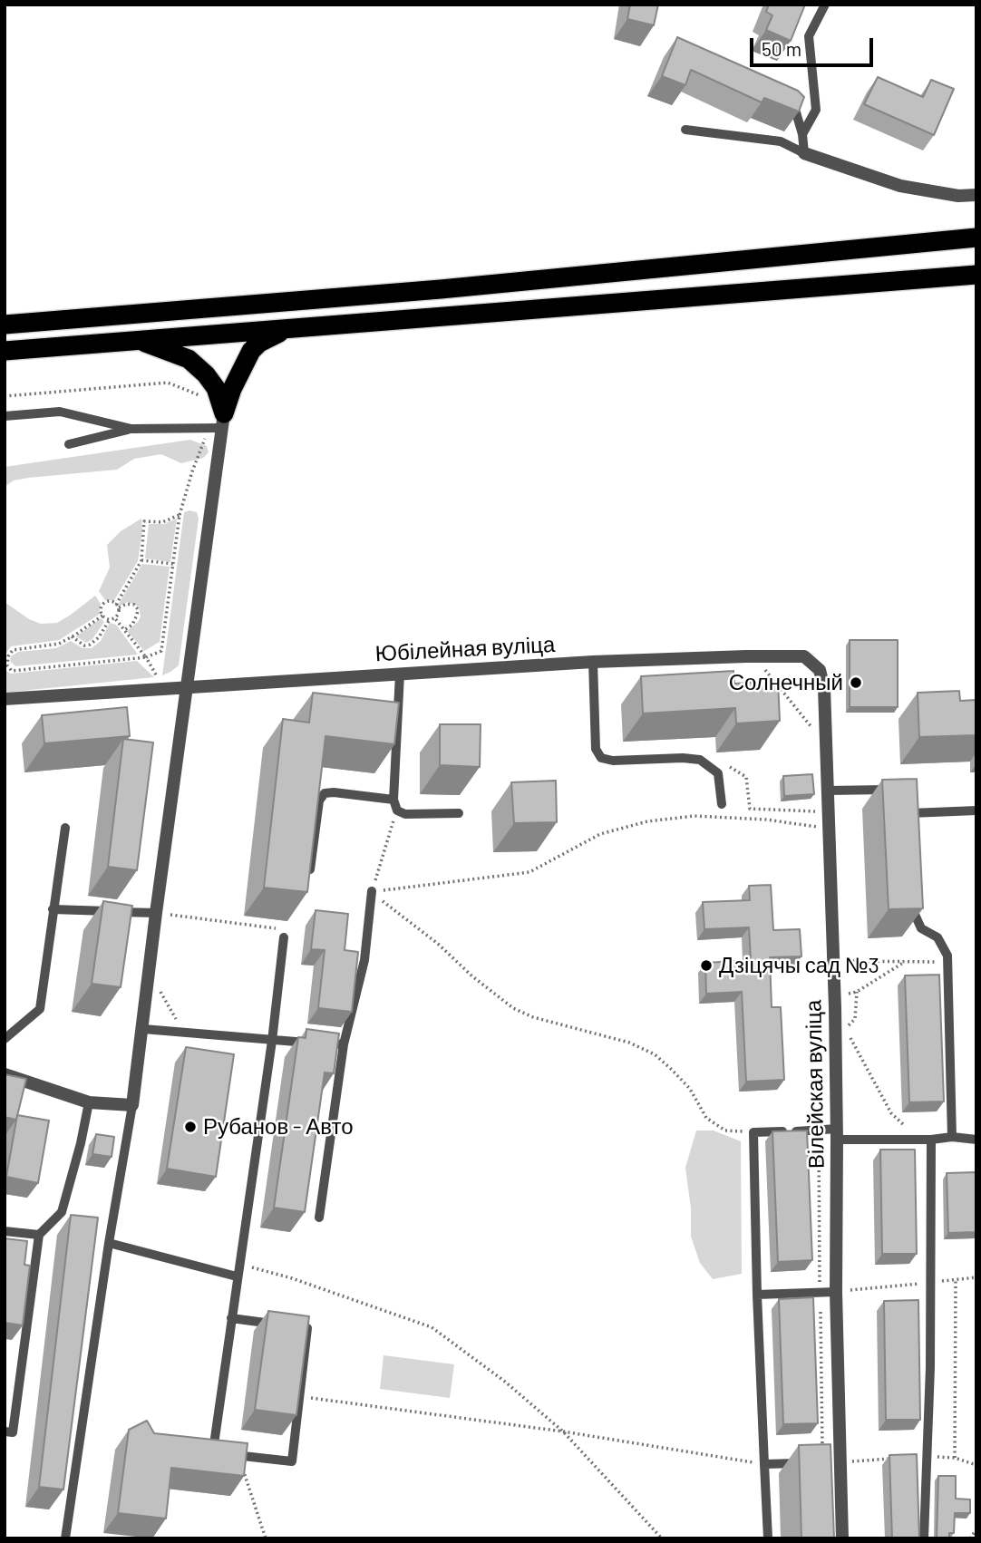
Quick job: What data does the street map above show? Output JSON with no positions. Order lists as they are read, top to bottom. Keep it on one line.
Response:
{"streets":{"street":["Юбілейная вуліца","Вілейская вуліца"]},"crossings":[["Юбілейная вуліца","Вілейская вуліца"]],"places":["Солнечный","Дзіцячы сад №3","Рубанов - Авто"],"scale_bar":"50 m"}
